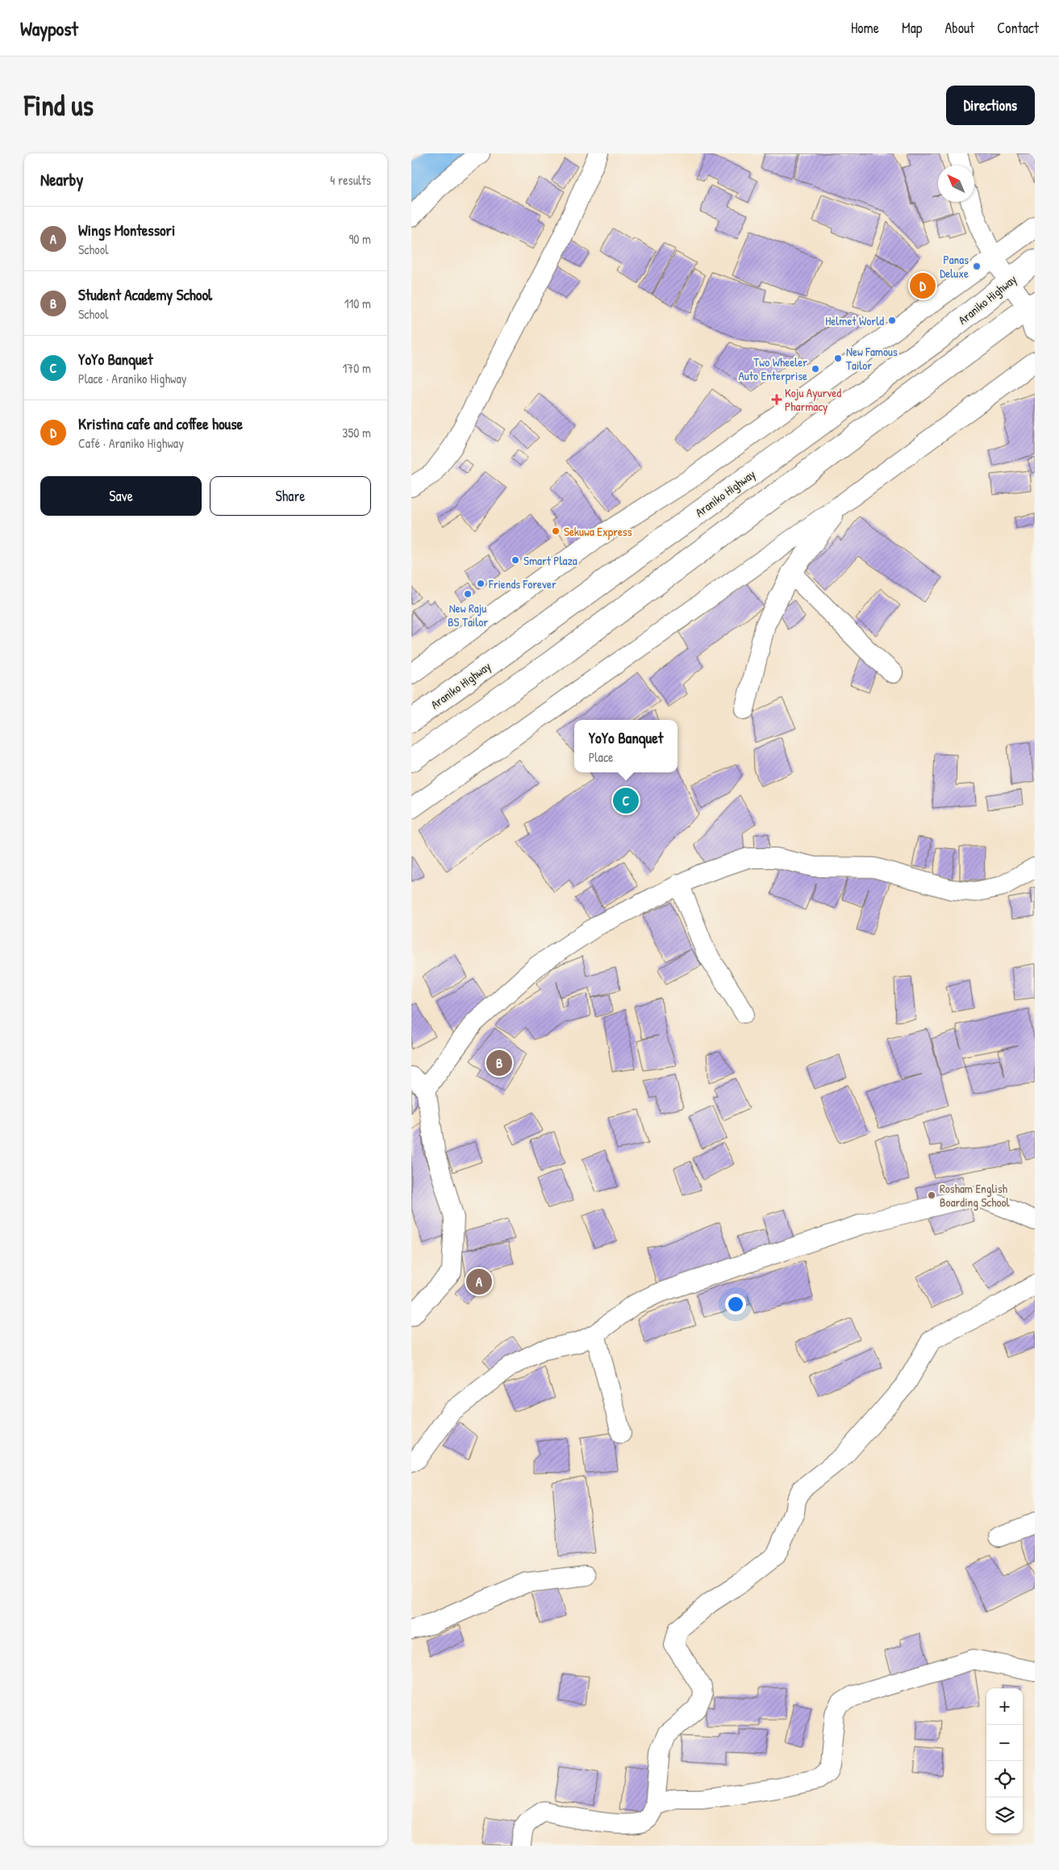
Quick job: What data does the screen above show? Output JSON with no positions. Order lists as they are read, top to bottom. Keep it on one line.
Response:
{"streets":{"main road":["Araniko Highway"]},"places":{"other":["Panas Deluxe","Helmet World","New Famous Tailor","Two Wheeler Auto Enterprise","Sekuwa Express","Smart Plaza","Friends Forever","New Raju BS Tailor","Rosham English Boarding School"],"health":["Koju Ayurved Pharmacy"]},"north":"top left","page":{"header":"Waypost","nav":["Home","Map","About","Contact"],"buttons":["Directions",["Save","Share"]],"title":"Find us","heading":["Nearby","4 results"],"list":[{"mark":"A","name":"Wings Montessori","note":"School","value":"90 m"},{"mark":"B","name":"Student Academy School","note":"School","value":"110 m"},{"mark":"C","name":"YoYo Banquet","note":"Place · Araniko Highway","value":"170 m"},{"mark":"D","name":"Kristina cafe and coffee house","note":"Café · Araniko Highway","value":"350 m"}],"pins":["D","C","B","A"],"popup":["YoYo Banquet","Place"],"map_buttons":["+","−"]}}
